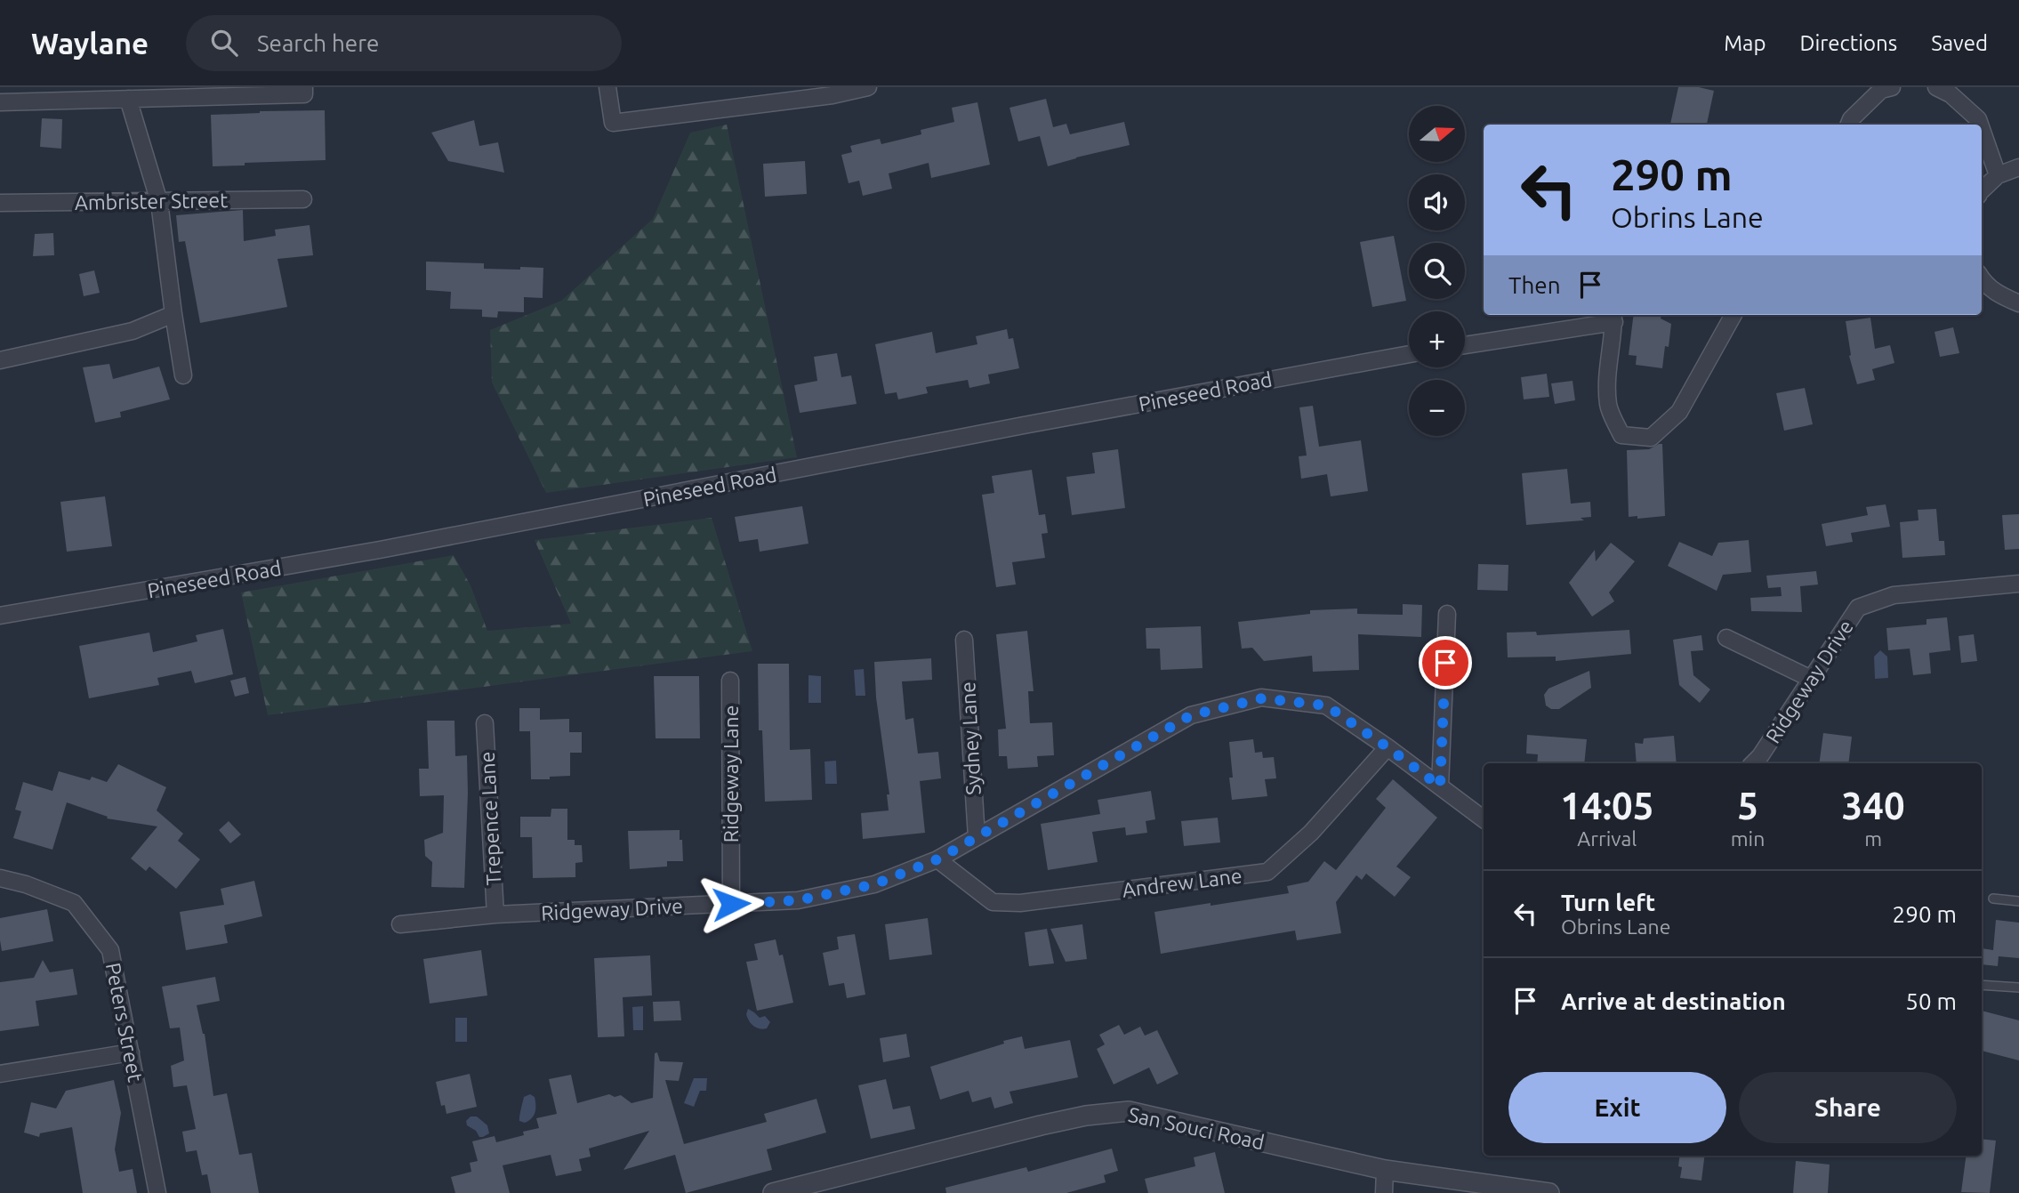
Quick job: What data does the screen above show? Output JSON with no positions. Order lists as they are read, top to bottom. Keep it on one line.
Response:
{"streets":{"street":["Ambrister Street","Pineseed Road","Ridgeway Drive","Sydney Lane","Ridgeway Lane","Trepence Lane","Andrew Lane","Peters Street","San Souci Road"]},"crossings":[["Ridgeway Drive","Sydney Lane"],["Ridgeway Drive","Ridgeway Lane"],["Ridgeway Drive","Trepence Lane"],["Ridgeway Drive","Andrew Lane"]],"north":"right","page":{"header":"Waylane","search":"Search here","nav":["Map","Directions","Saved"],"map_buttons":["+","−"],"turn":["290 m","Obrins Lane"],"then":"Then","eta":["14:05","Arrival","5","min","340","m"],"list":[{"name":"Turn left","note":"Obrins Lane","value":"290 m"},{"name":"Arrive at destination","value":"50 m"}],"buttons":["Exit","Share"]}}
